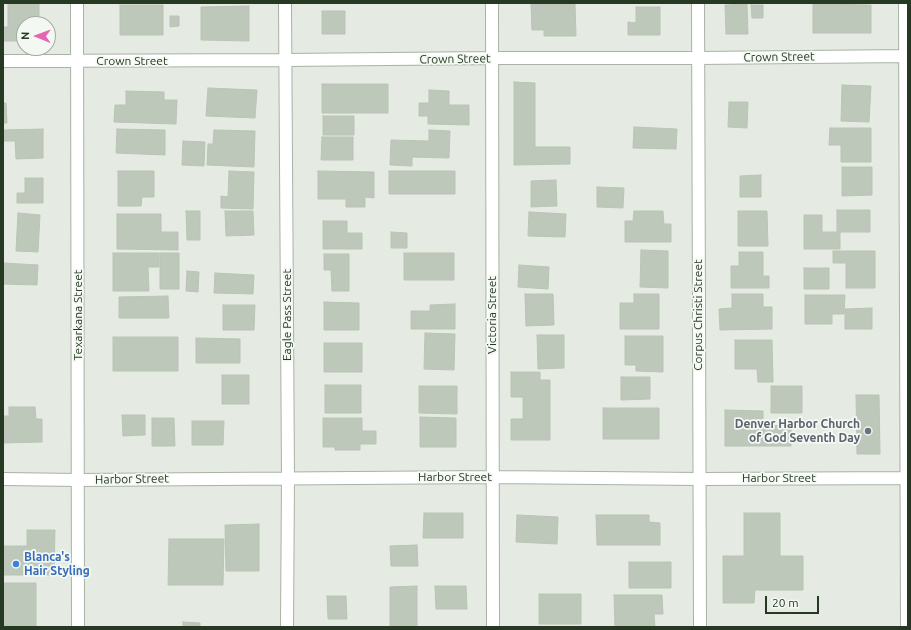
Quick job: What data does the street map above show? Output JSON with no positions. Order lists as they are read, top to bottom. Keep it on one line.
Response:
{"streets":{"street":["Crown Street","Texarkana Street","Eagle Pass Street","Victoria Street","Corpus Christi Street","Harbor Street"]},"crossings":[["Crown Street","Texarkana Street"],["Crown Street","Eagle Pass Street"],["Crown Street","Victoria Street"],["Crown Street","Corpus Christi Street"],["Texarkana Street","Harbor Street"],["Eagle Pass Street","Harbor Street"],["Victoria Street","Harbor Street"],["Corpus Christi Street","Harbor Street"]],"places":["Denver Harbor Church of God Seventh Day","Blanca's Hair Styling"],"scale_bar":"20 m","north":"left"}
